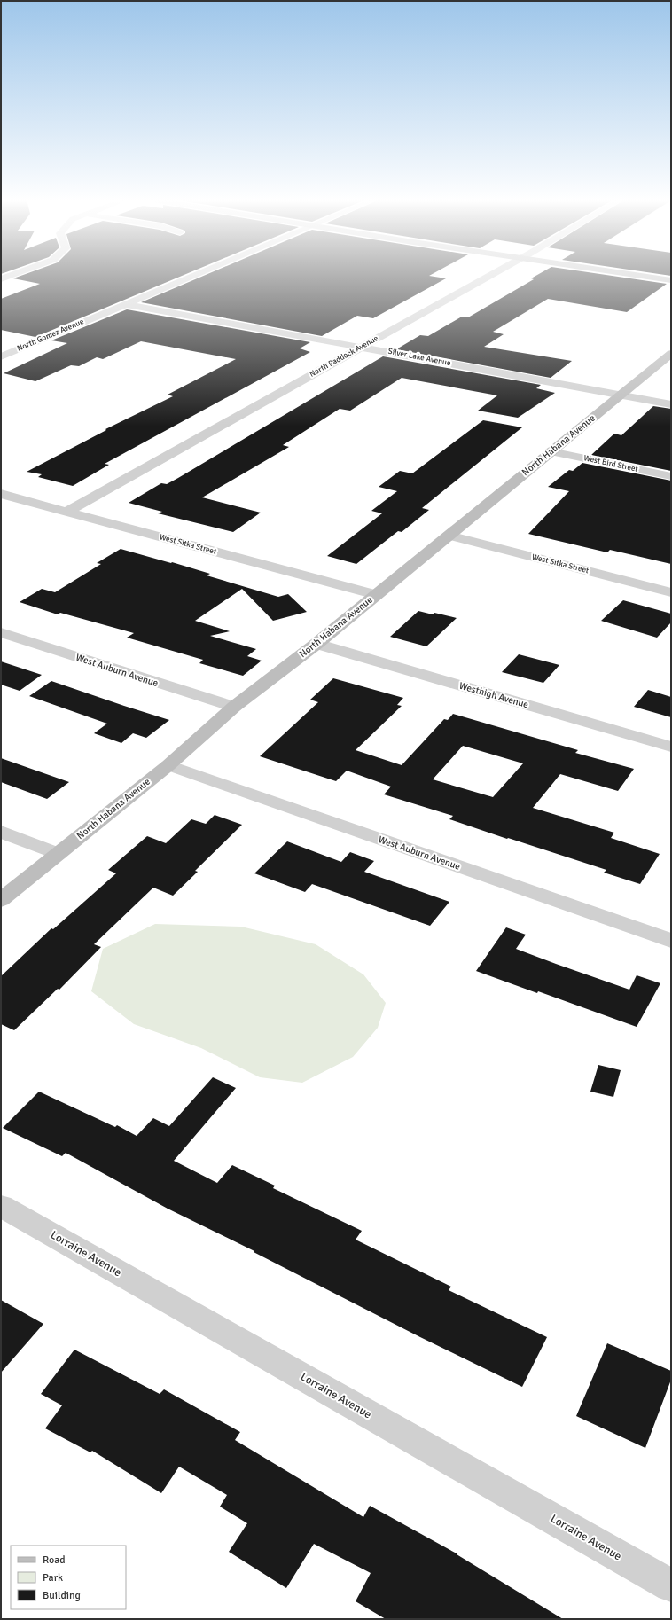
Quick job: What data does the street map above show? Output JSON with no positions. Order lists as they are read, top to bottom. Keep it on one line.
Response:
{"streets":{"main road":["North Habana Avenue"],"street":["North Gomez Avenue","North Paddock Avenue","Silver Lake Avenue","West Bird Street","West Sitka Street","West Auburn Avenue","Westhigh Avenue","Lorraine Avenue"]},"crossings":[["North Gomez Avenue","Silver Lake Avenue"],["North Paddock Avenue","Silver Lake Avenue"],["North Paddock Avenue","West Sitka Street"],["Silver Lake Avenue","North Habana Avenue"],["North Habana Avenue","West Bird Street"],["North Habana Avenue","West Sitka Street"],["North Habana Avenue","West Auburn Avenue"],["North Habana Avenue","Westhigh Avenue"]],"legend":["Road","Park","Building"]}
